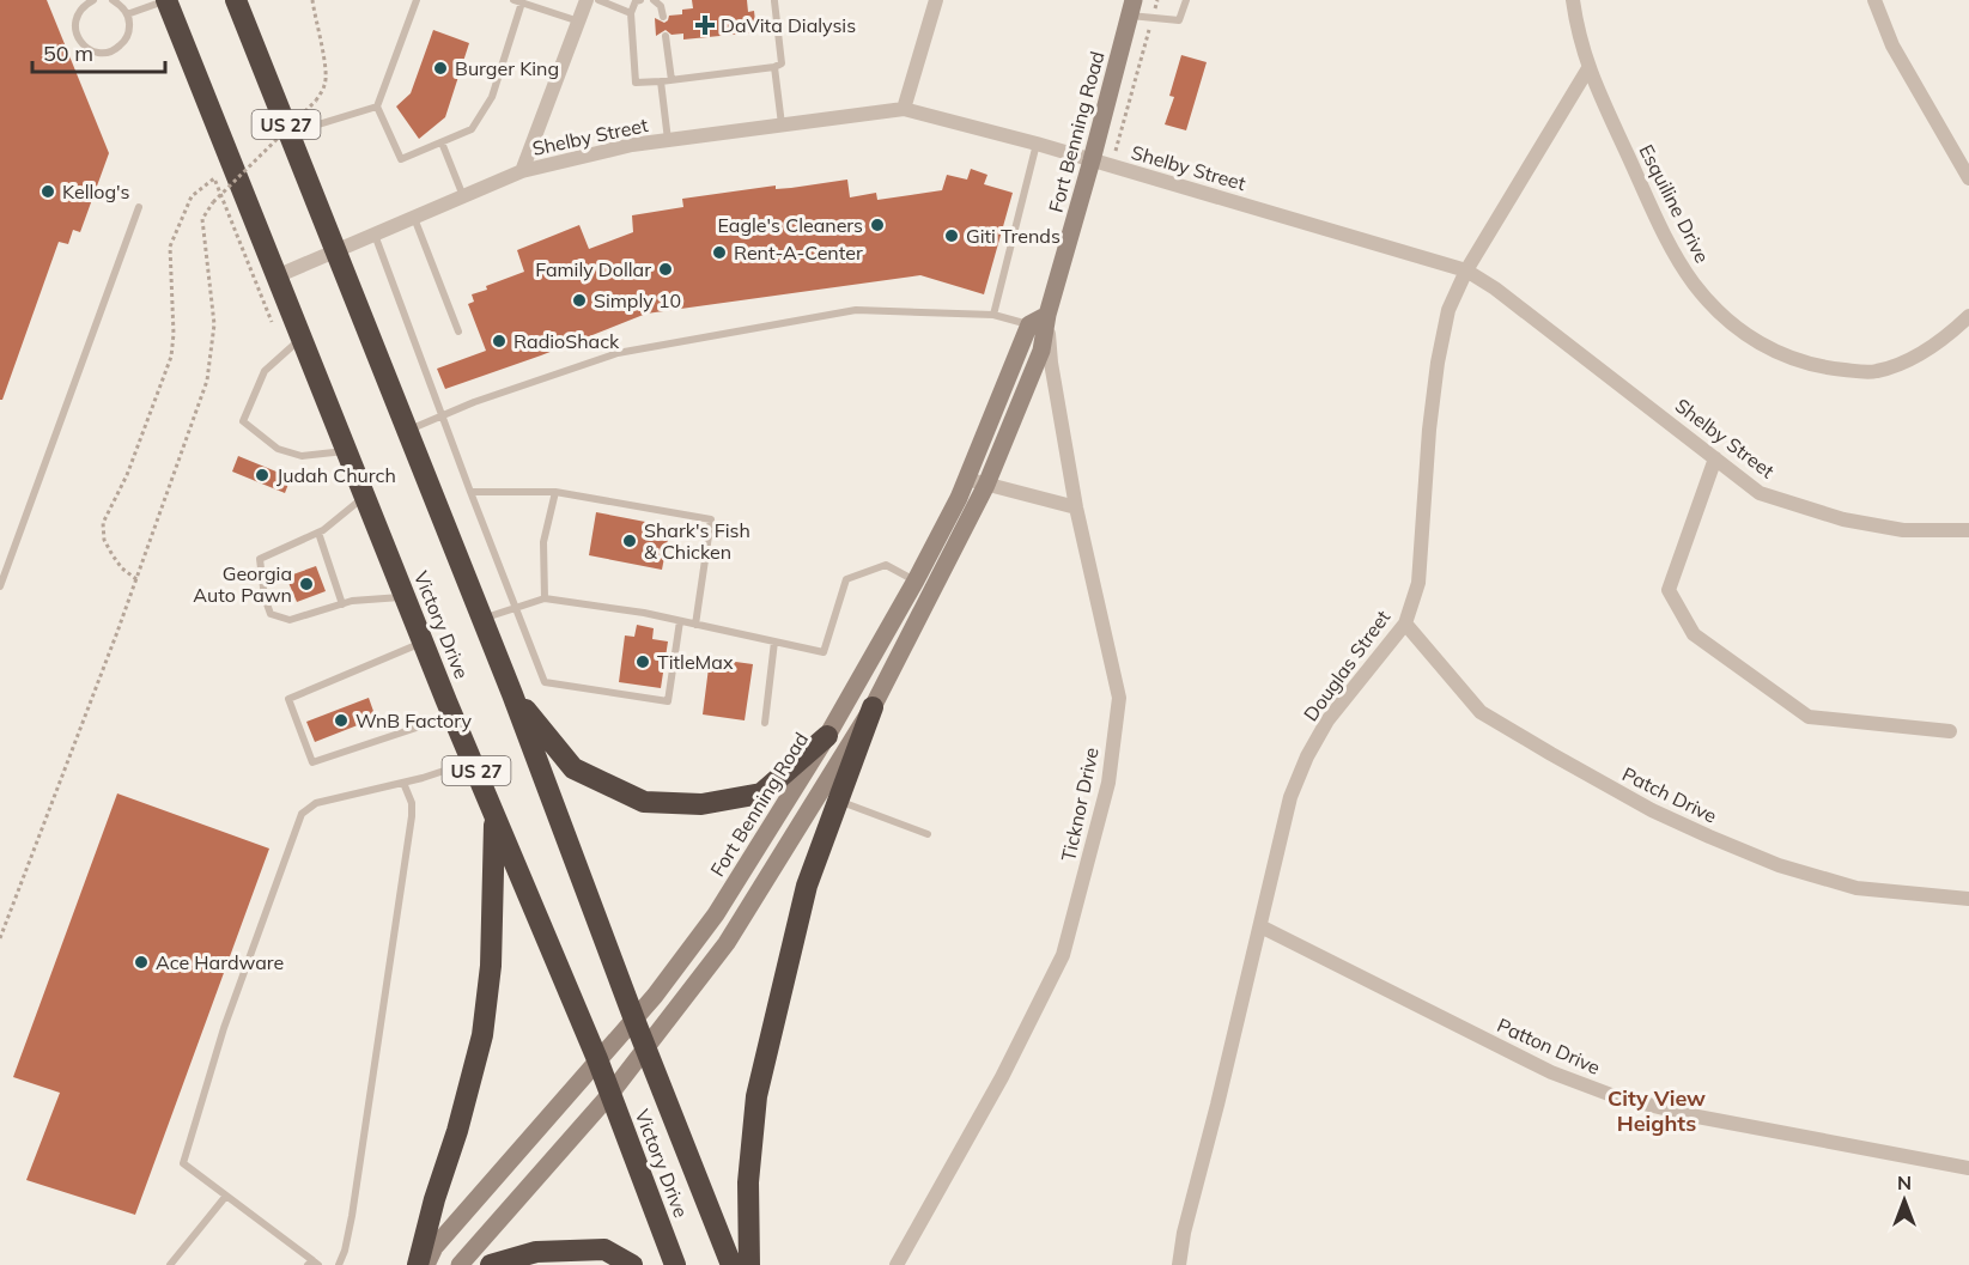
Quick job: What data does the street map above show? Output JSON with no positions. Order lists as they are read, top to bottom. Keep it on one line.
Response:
{"streets":{"highway":["US 27","Victory Drive"],"street":["Fort Benning Road","Shelby Street","Esquiline Drive","Douglas Street","Patch Drive","Ticknor Drive","Patton Drive"]},"crossings":[["Fort Benning Road","Shelby Street"],["Fort Benning Road","Victory Drive"],["Fort Benning Road","Ticknor Drive"],["Shelby Street","Victory Drive"],["Shelby Street","Douglas Street"],["Esquiline Drive","Douglas Street"],["Douglas Street","Patch Drive"],["Douglas Street","Patton Drive"]],"districts":["City View Heights"],"places":{"health":["DaVita Dialysis"],"other":["Burger King","Kellog's","Eagle's Cleaners","Giti Trends","Rent-A-Center","Family Dollar","Simply 10","RadioShack","Judah Church","Shark's Fish & Chicken","Georgia Auto Pawn","TitleMax","WnB Factory","Ace Hardware"]},"scale_bar":"50 m","north":"top"}
